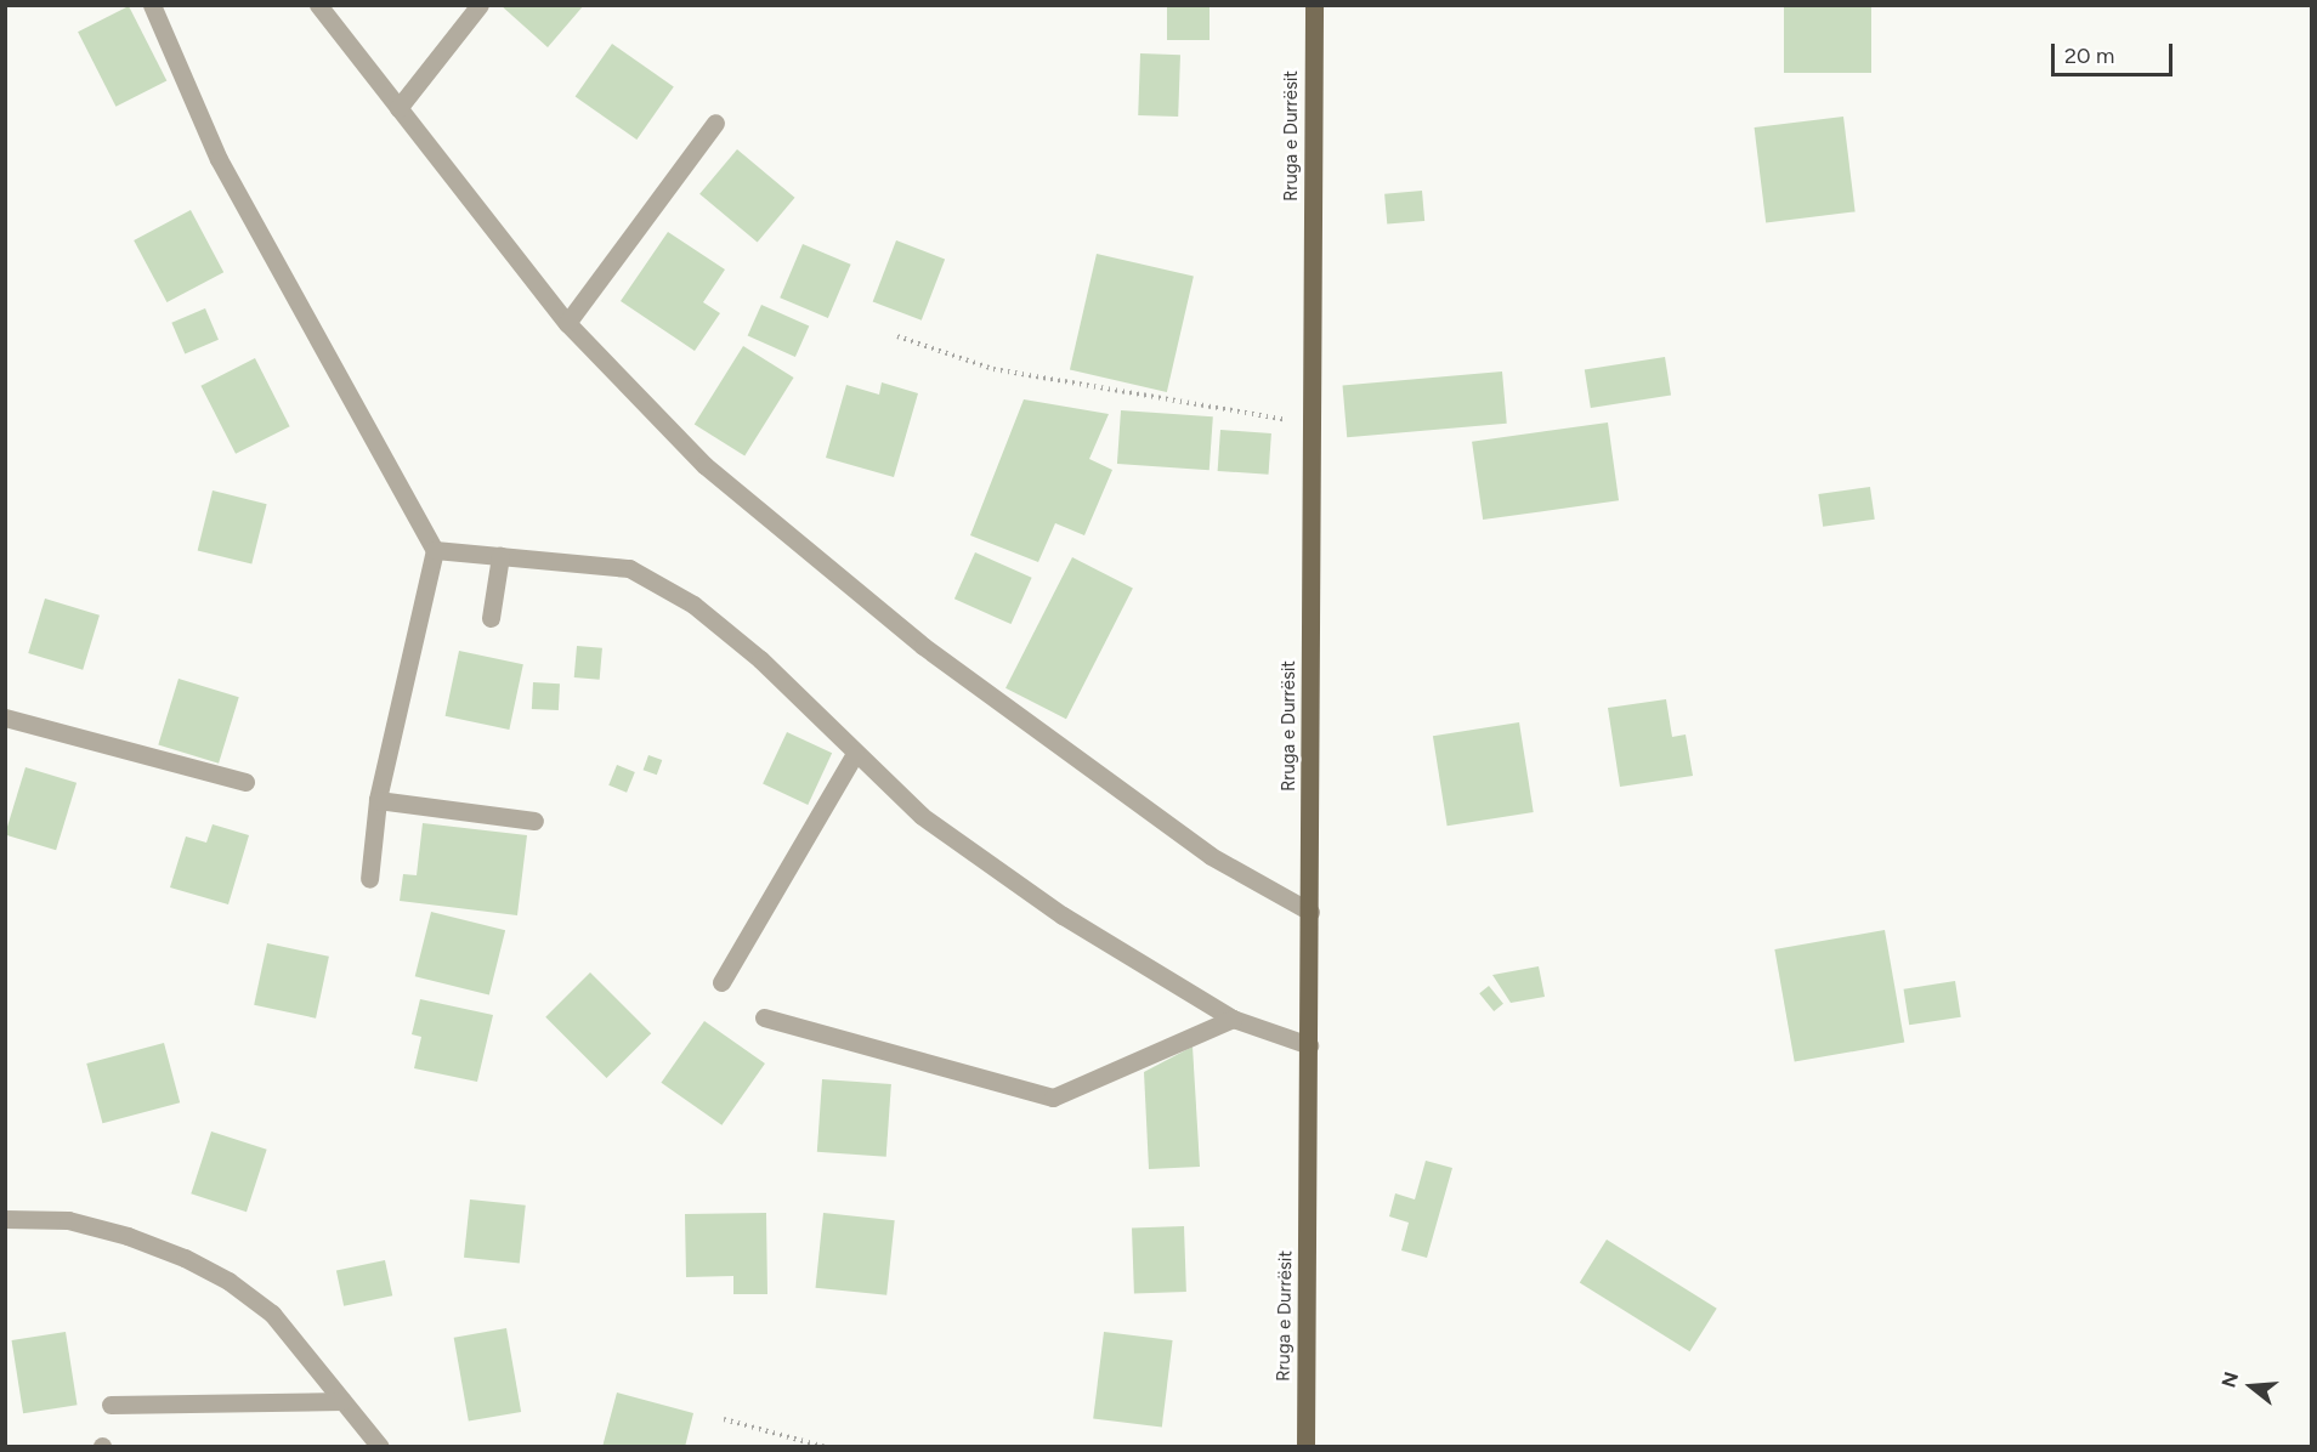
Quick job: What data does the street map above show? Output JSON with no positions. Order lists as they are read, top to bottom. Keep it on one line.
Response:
{"streets":{"main road":["Rruga e Durrësit"]},"scale_bar":"20 m","north":"left"}
